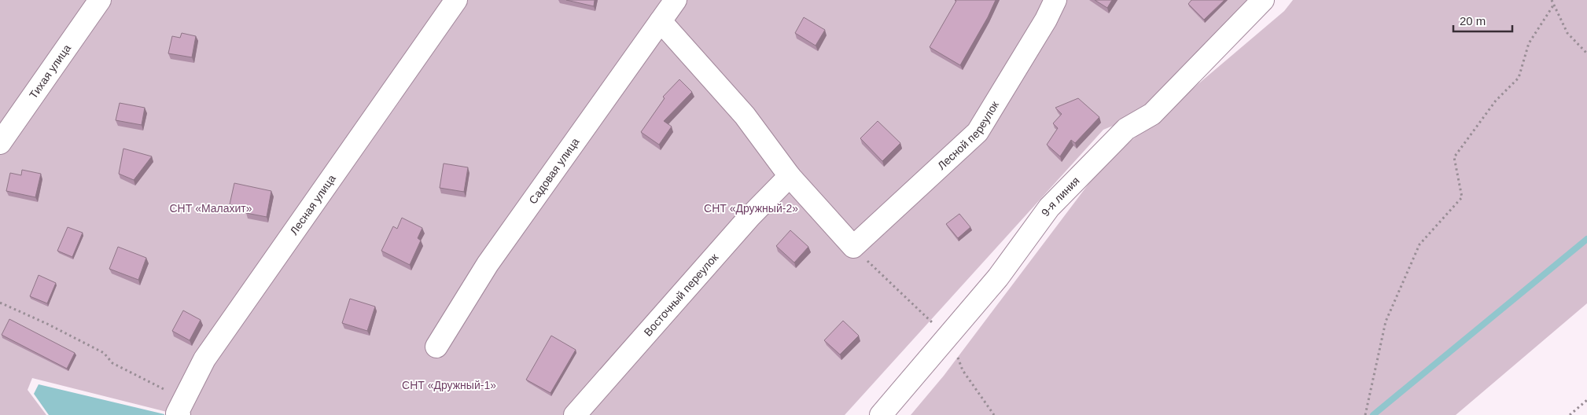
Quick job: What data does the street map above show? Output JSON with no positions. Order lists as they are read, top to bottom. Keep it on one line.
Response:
{"streets":{"street":["Тихая улица","Лесной переулок","Садовая улица","9-я линия","Лесная улица","Восточный переулок"]},"parks":["СНТ «Малахит»","СНТ «Дружный-2»","СНТ «Дружный-1»"],"scale_bar":"20 m"}
